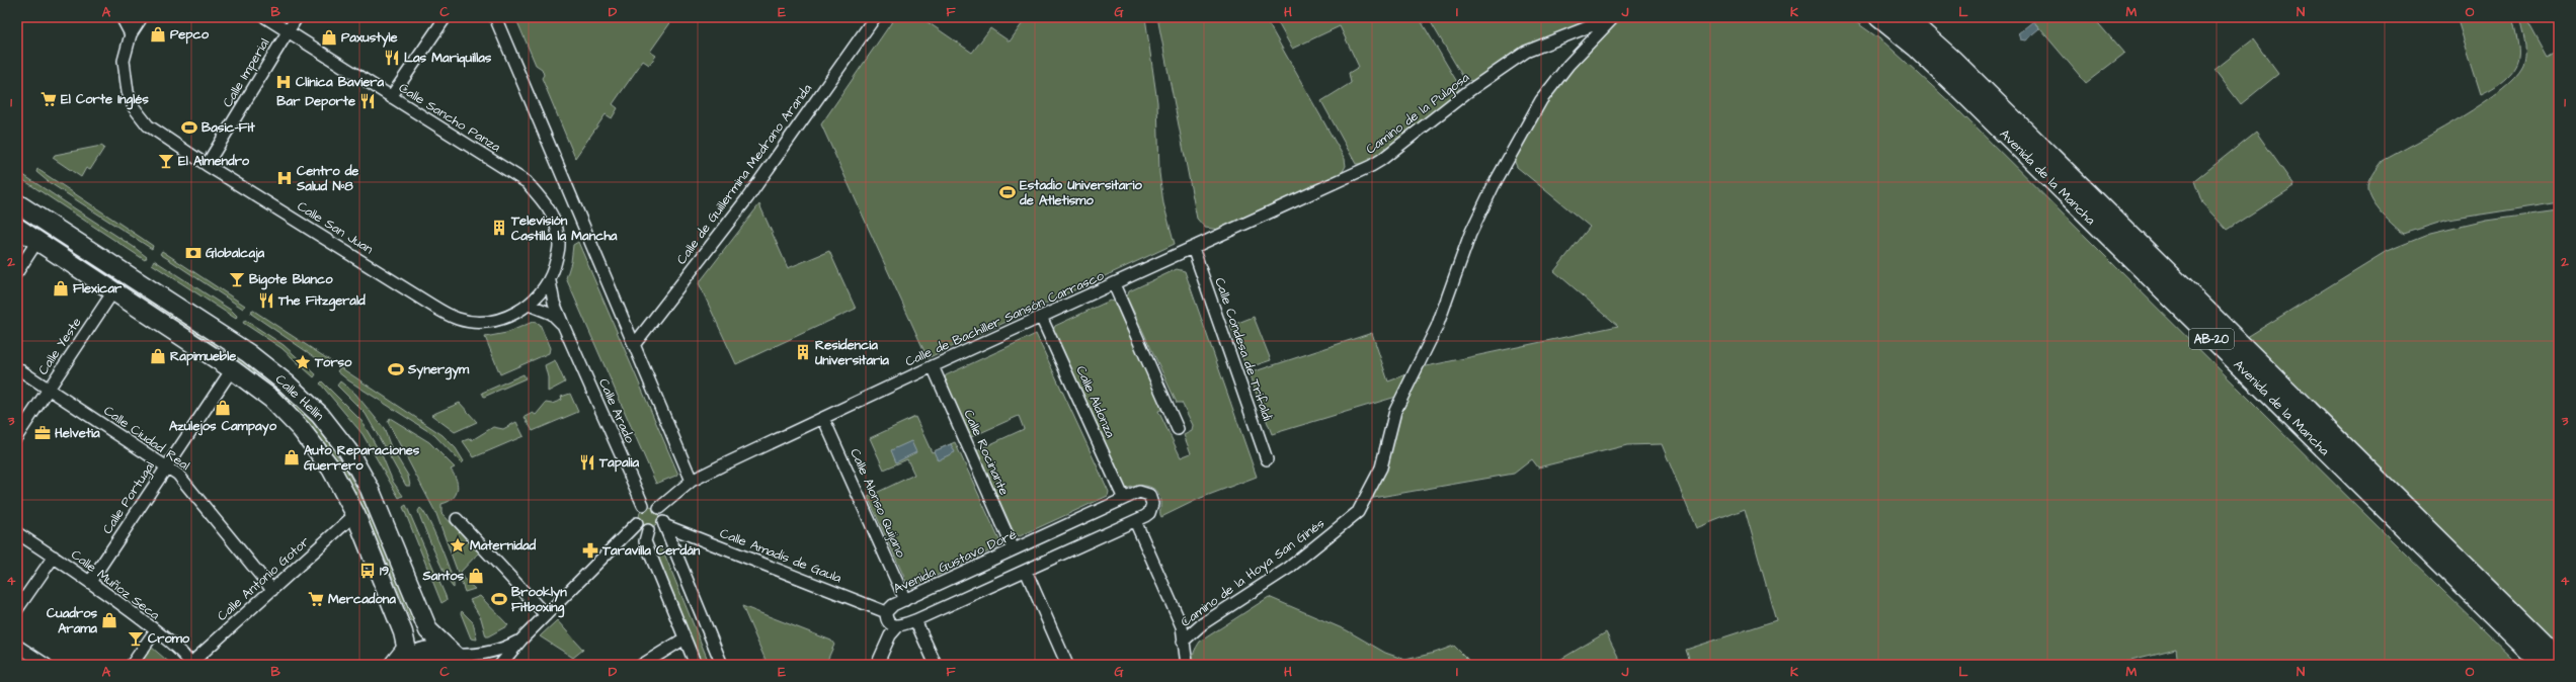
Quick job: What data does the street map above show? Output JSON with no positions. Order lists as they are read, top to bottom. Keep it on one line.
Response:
{"streets":{"main road":["Avenida de la Mancha","AB-20","Calle Hellín"],"street":["Calle Imperial","Camino de la Pulgosa","Calle Sancho Panza","Calle de Guillermina Medrano Aranda","Calle San Juan","Calle de Bachiller Sansón Carrasco","Calle Yeste","Calle Condesa de Trifaldi","Calle Aldonza","Calle Arado","Calle Ciudad Real","Calle Rocinante","Calle Portugal","Calle Alonso Quijano","Calle Amadís de Gaula","Avenida Gustavo Doré","Camino de la Hoya San Ginés","Calle Antonio Gotor","Calle Muñoz Seca"]},"crossings":[["Calle Imperial","Calle Sancho Panza"],["Calle Imperial","Calle San Juan"],["Camino de la Pulgosa","Calle de Bachiller Sansón Carrasco"],["Camino de la Pulgosa","Calle Condesa de Trifaldi"],["Camino de la Pulgosa","Camino de la Hoya San Ginés"],["Calle Sancho Panza","Calle San Juan"],["Calle Sancho Panza","Calle Arado"],["Calle San Juan","Calle Arado"],["Calle de Bachiller Sansón Carrasco","Calle Condesa de Trifaldi"],["Calle de Bachiller Sansón Carrasco","Calle Aldonza"],["Calle de Bachiller Sansón Carrasco","Calle Arado"],["Calle de Bachiller Sansón Carrasco","Calle Rocinante"],["Calle de Bachiller Sansón Carrasco","Calle Alonso Quijano"],["Calle de Bachiller Sansón Carrasco","Calle Amadís de Gaula"],["Calle Yeste","Calle Hellín"],["Calle Yeste","Calle Ciudad Real"],["Calle Hellín","Calle Portugal"],["Calle Hellín","Calle Antonio Gotor"],["Calle Aldonza","Avenida Gustavo Doré"],["Calle Arado","Calle Amadís de Gaula"],["Calle Ciudad Real","Calle Portugal"],["Calle Ciudad Real","Calle Antonio Gotor"],["Calle Rocinante","Avenida Gustavo Doré"],["Calle Portugal","Calle Muñoz Seca"],["Calle Alonso Quijano","Avenida Gustavo Doré"],["Calle Amadís de Gaula","Avenida Gustavo Doré"],["Calle Antonio Gotor","Calle Muñoz Seca"]],"places":{"shop":["Pepco","Paxustyle","Flexicar","Rapimueble","Azulejos Campayo","Auto Reparaciones Guerrero","Santos","Cuadros Arama"],"restaurant":["Las Mariquillas","Bar Deporte","The Fitzgerald","Tapalia"],"hospital":["Clínica Baviera","Centro de Salud Nº8"],"supermarket":["El Corte Inglés","Mercadona"],"sports":["Basic-Fit","Estadio Universitario de Atletismo","Synergym","Brooklyn Fitboxing"],"bar":["El Almendro","Bigote Blanco","Cromo"],"building":["Televisión Castilla la Mancha","Residencia Universitaria"],"bank":["Globalcaja"],"place":["Torso","Maternidad"],"office":["Helvetia"],"pharmacy":["Taravilla Cerdán"],"bus stop":["19"]},"grid":{"columns":["A","B","C","D","E","F","G","H","I","J","K","L","M","N","O"],"rows":["1","2","3","4"]}}
